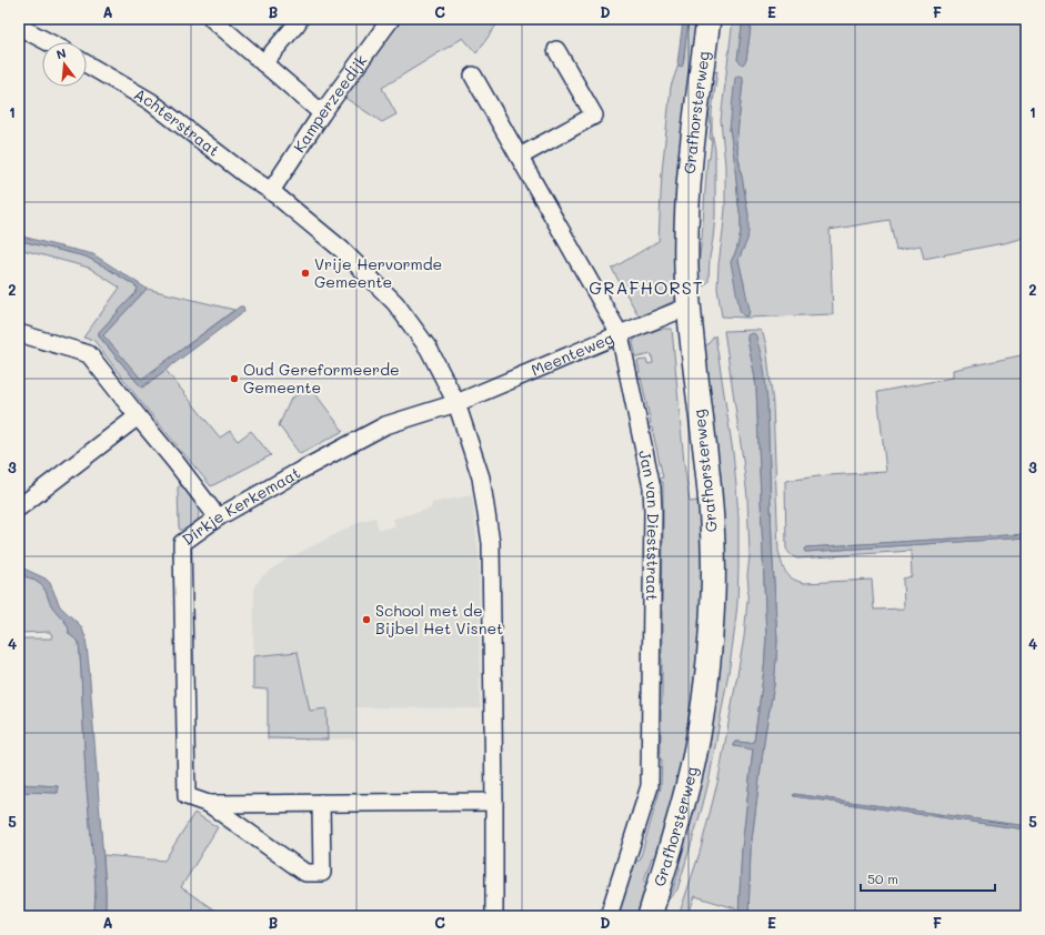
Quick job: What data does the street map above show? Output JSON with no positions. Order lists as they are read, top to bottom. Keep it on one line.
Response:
{"streets":{"main road":["Grafhorsterweg"],"street":["Kamperzeedijk","Achterstraat","Meenteweg","Dirkje Kerkemaat","Jan van Dieststraat"]},"crossings":[["Kamperzeedijk","Achterstraat"],["Grafhorsterweg","Meenteweg"],["Meenteweg","Dirkje Kerkemaat"],["Meenteweg","Jan van Dieststraat"]],"districts":["GRAFHORST"],"places":["Vrije Hervormde Gemeente","Oud Gereformeerde Gemeente","School met de Bijbel Het Visnet"],"scale_bar":"50 m","north":"top","grid":{"columns":["A","B","C","D","E","F"],"rows":["1","2","3","4","5"]}}
